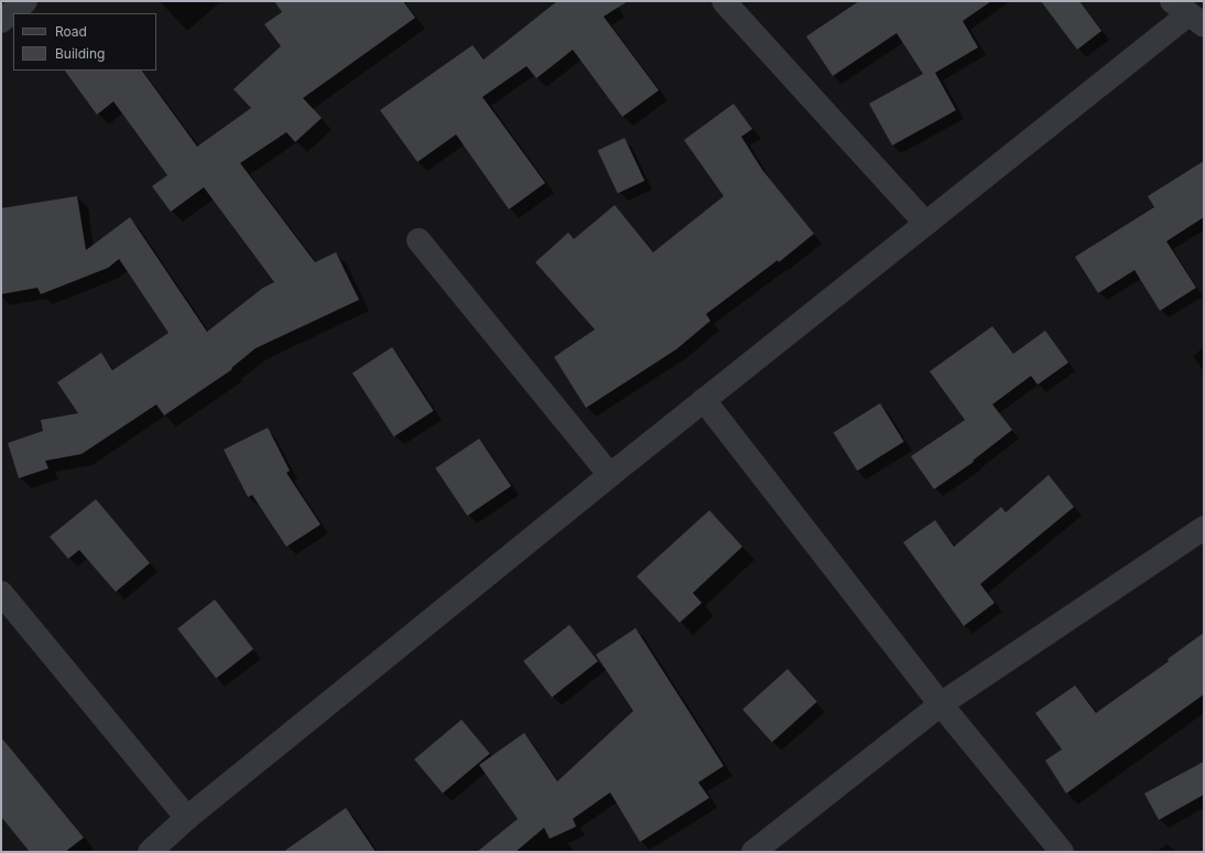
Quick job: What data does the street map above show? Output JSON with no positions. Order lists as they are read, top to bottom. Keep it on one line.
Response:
{"legend":["Road","Building"]}
